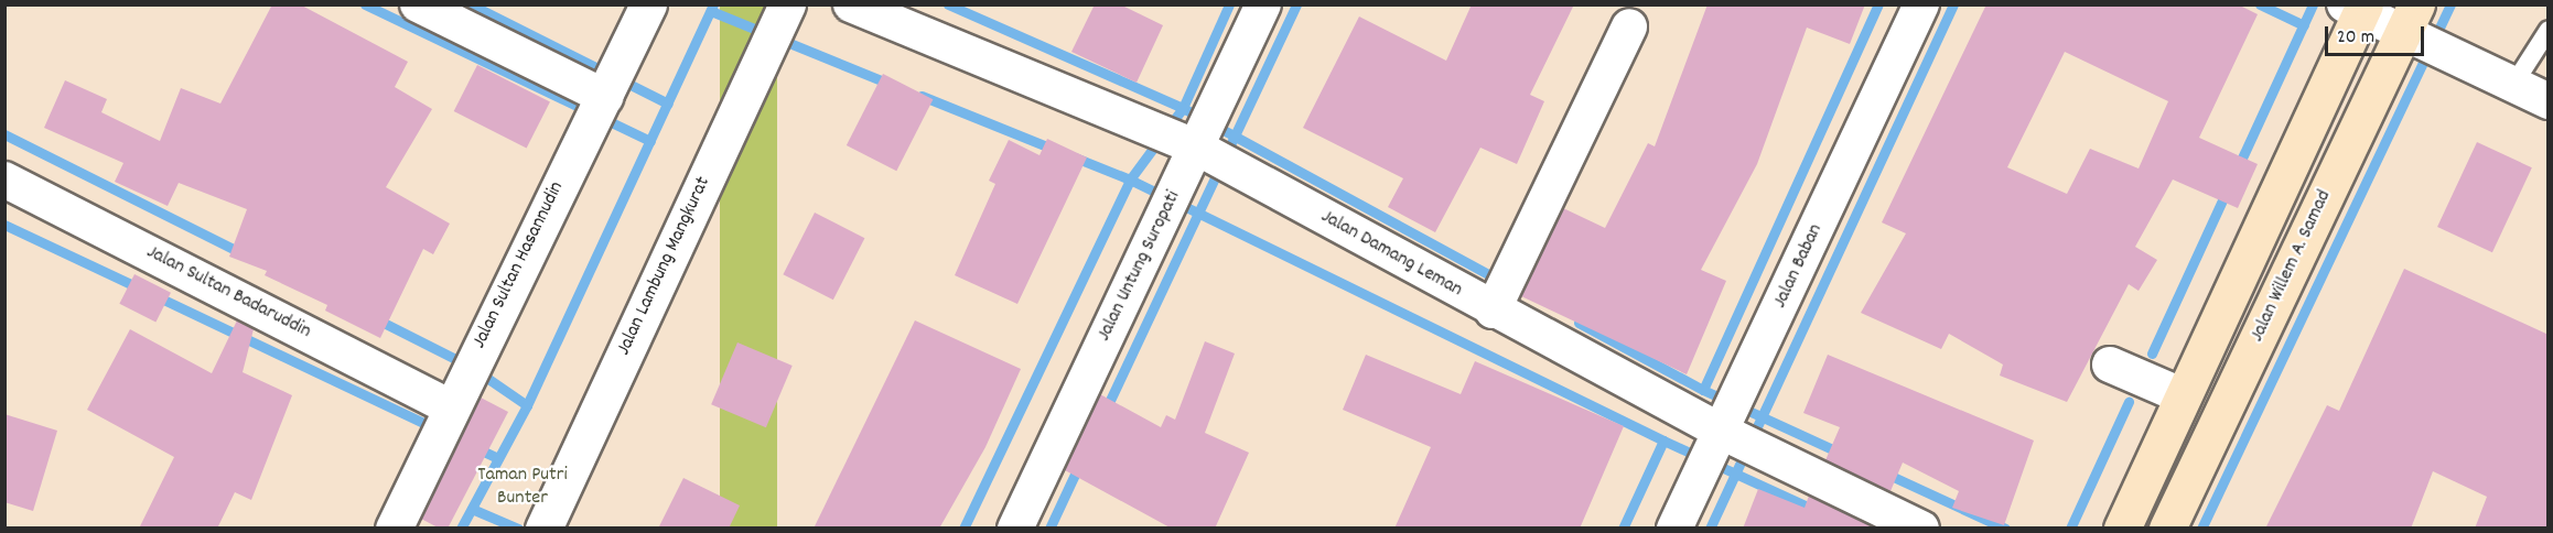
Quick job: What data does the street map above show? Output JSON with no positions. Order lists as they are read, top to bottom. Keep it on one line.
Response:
{"streets":{"main road":["Jalan Willem A. Samad"],"street":["Jalan Damang Leman","Jalan Sultan Hasannudin","Jalan Lambung Mangkurat","Jalan Untung Suropati","Jalan Baban","Jalan Sultan Badaruddin"]},"crossings":[["Jalan Damang Leman","Jalan Untung Suropati"],["Jalan Damang Leman","Jalan Baban"],["Jalan Sultan Hasannudin","Jalan Sultan Badaruddin"]],"parks":["Taman Putri Bunter"],"scale_bar":"20 m"}
